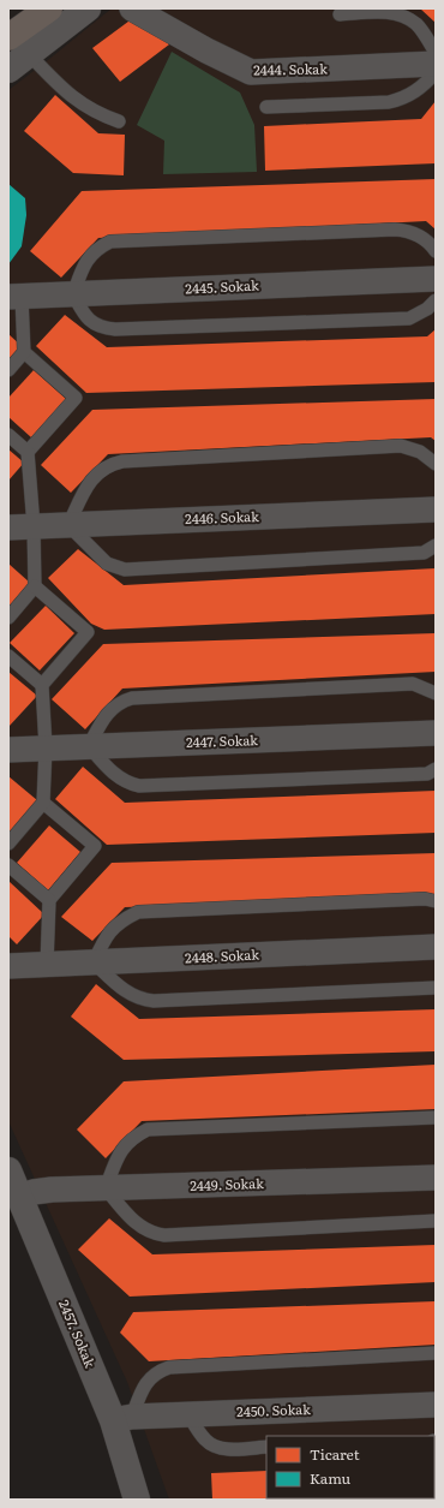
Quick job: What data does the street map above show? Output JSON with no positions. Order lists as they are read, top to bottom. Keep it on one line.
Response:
{"streets":{"street":["2444. Sokak","2445. Sokak","2446. Sokak","2447. Sokak","2448. Sokak","2449. Sokak","2457. Sokak","2450. Sokak"]},"crossings":[["2449. Sokak","2457. Sokak"],["2457. Sokak","2450. Sokak"]],"legend":["Ticaret","Kamu"]}
